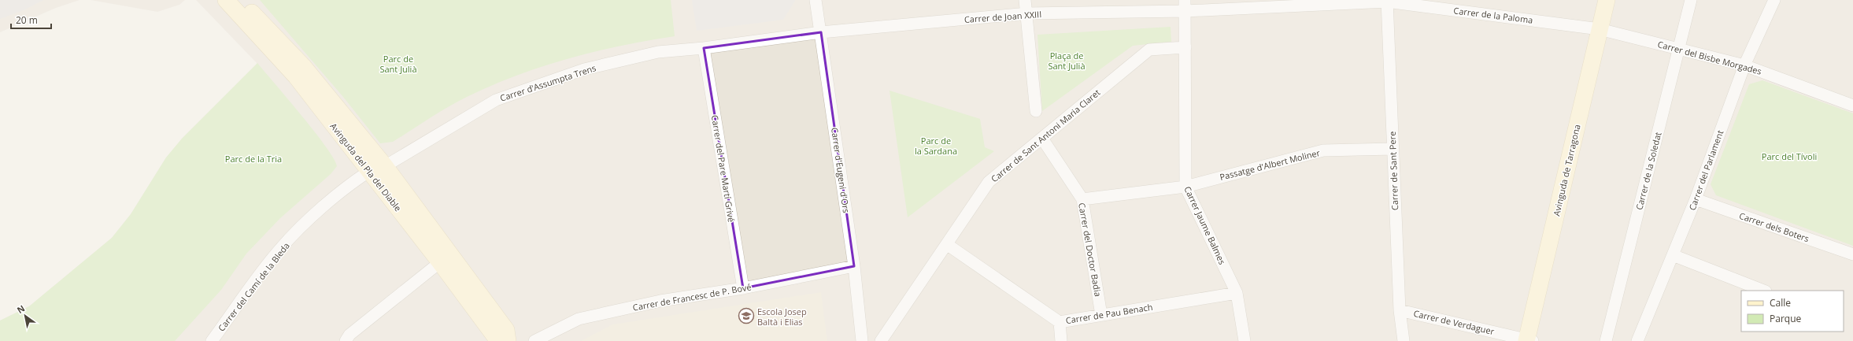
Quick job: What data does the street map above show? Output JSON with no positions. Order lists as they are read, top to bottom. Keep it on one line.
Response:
{"streets":{"street":["Carrer de la Paloma","Carrer de Joan XXIII","Carrer del Bisbe Morgades","Carrer d'Assumpta Trens","Carrer de Sant Antoni Maria Claret","Passatge d'Albert Moliner","Avinguda del Pla del Diable","Carrer del Pare Martí Grivé","Carrer d'Eugeni d'Ors","Avinguda de Tarragona","Carrer del Parlament","Carrer de Sant Pere","Carrer de la Soledat","Carrer Jaume Balmes","Carrer dels Boters","Carrer del Doctor Badia","Carrer del Camí de la Bleda","Carrer de Francesc de P. Bové","Carrer de Pau Benach","Carrer de Verdaguer"]},"crossings":[["Carrer de la Paloma","Carrer de Joan XXIII"],["Carrer de la Paloma","Carrer del Bisbe Morgades"],["Carrer de la Paloma","Avinguda de Tarragona"],["Carrer de la Paloma","Carrer de Sant Pere"],["Carrer de la Paloma","Carrer Jaume Balmes"],["Carrer de Joan XXIII","Carrer d'Assumpta Trens"],["Carrer de Joan XXIII","Carrer d'Eugeni d'Ors"],["Carrer de Joan XXIII","Carrer Jaume Balmes"],["Carrer del Bisbe Morgades","Avinguda de Tarragona"],["Carrer del Bisbe Morgades","Carrer del Parlament"],["Carrer del Bisbe Morgades","Carrer de la Soledat"],["Carrer d'Assumpta Trens","Avinguda del Pla del Diable"],["Carrer d'Assumpta Trens","Carrer del Pare Martí Grivé"],["Carrer d'Assumpta Trens","Carrer d'Eugeni d'Ors"],["Carrer de Sant Antoni Maria Claret","Carrer Jaume Balmes"],["Carrer de Sant Antoni Maria Claret","Carrer del Doctor Badia"],["Carrer de Sant Antoni Maria Claret","Carrer de Pau Benach"],["Passatge d'Albert Moliner","Carrer de Sant Pere"],["Passatge d'Albert Moliner","Carrer Jaume Balmes"],["Passatge d'Albert Moliner","Carrer del Doctor Badia"],["Avinguda del Pla del Diable","Carrer del Camí de la Bleda"],["Carrer del Pare Martí Grivé","Carrer de Francesc de P. Bové"],["Carrer d'Eugeni d'Ors","Carrer de Francesc de P. Bové"],["Avinguda de Tarragona","Carrer de Verdaguer"],["Carrer del Parlament","Carrer dels Boters"],["Carrer de Sant Pere","Carrer de Verdaguer"],["Carrer Jaume Balmes","Carrer de Pau Benach"],["Carrer del Doctor Badia","Carrer de Pau Benach"]],"parks":["Plaça de Sant Julià","Parc de Sant Julià","Parc de la Sardana","Parc del Tívoli","Parc de la Tria"],"places":{"school or university":["Escola Josep Baltà i Elias"]},"legend":["Calle","Parque"],"scale_bar":"20 m","north":"top left"}
